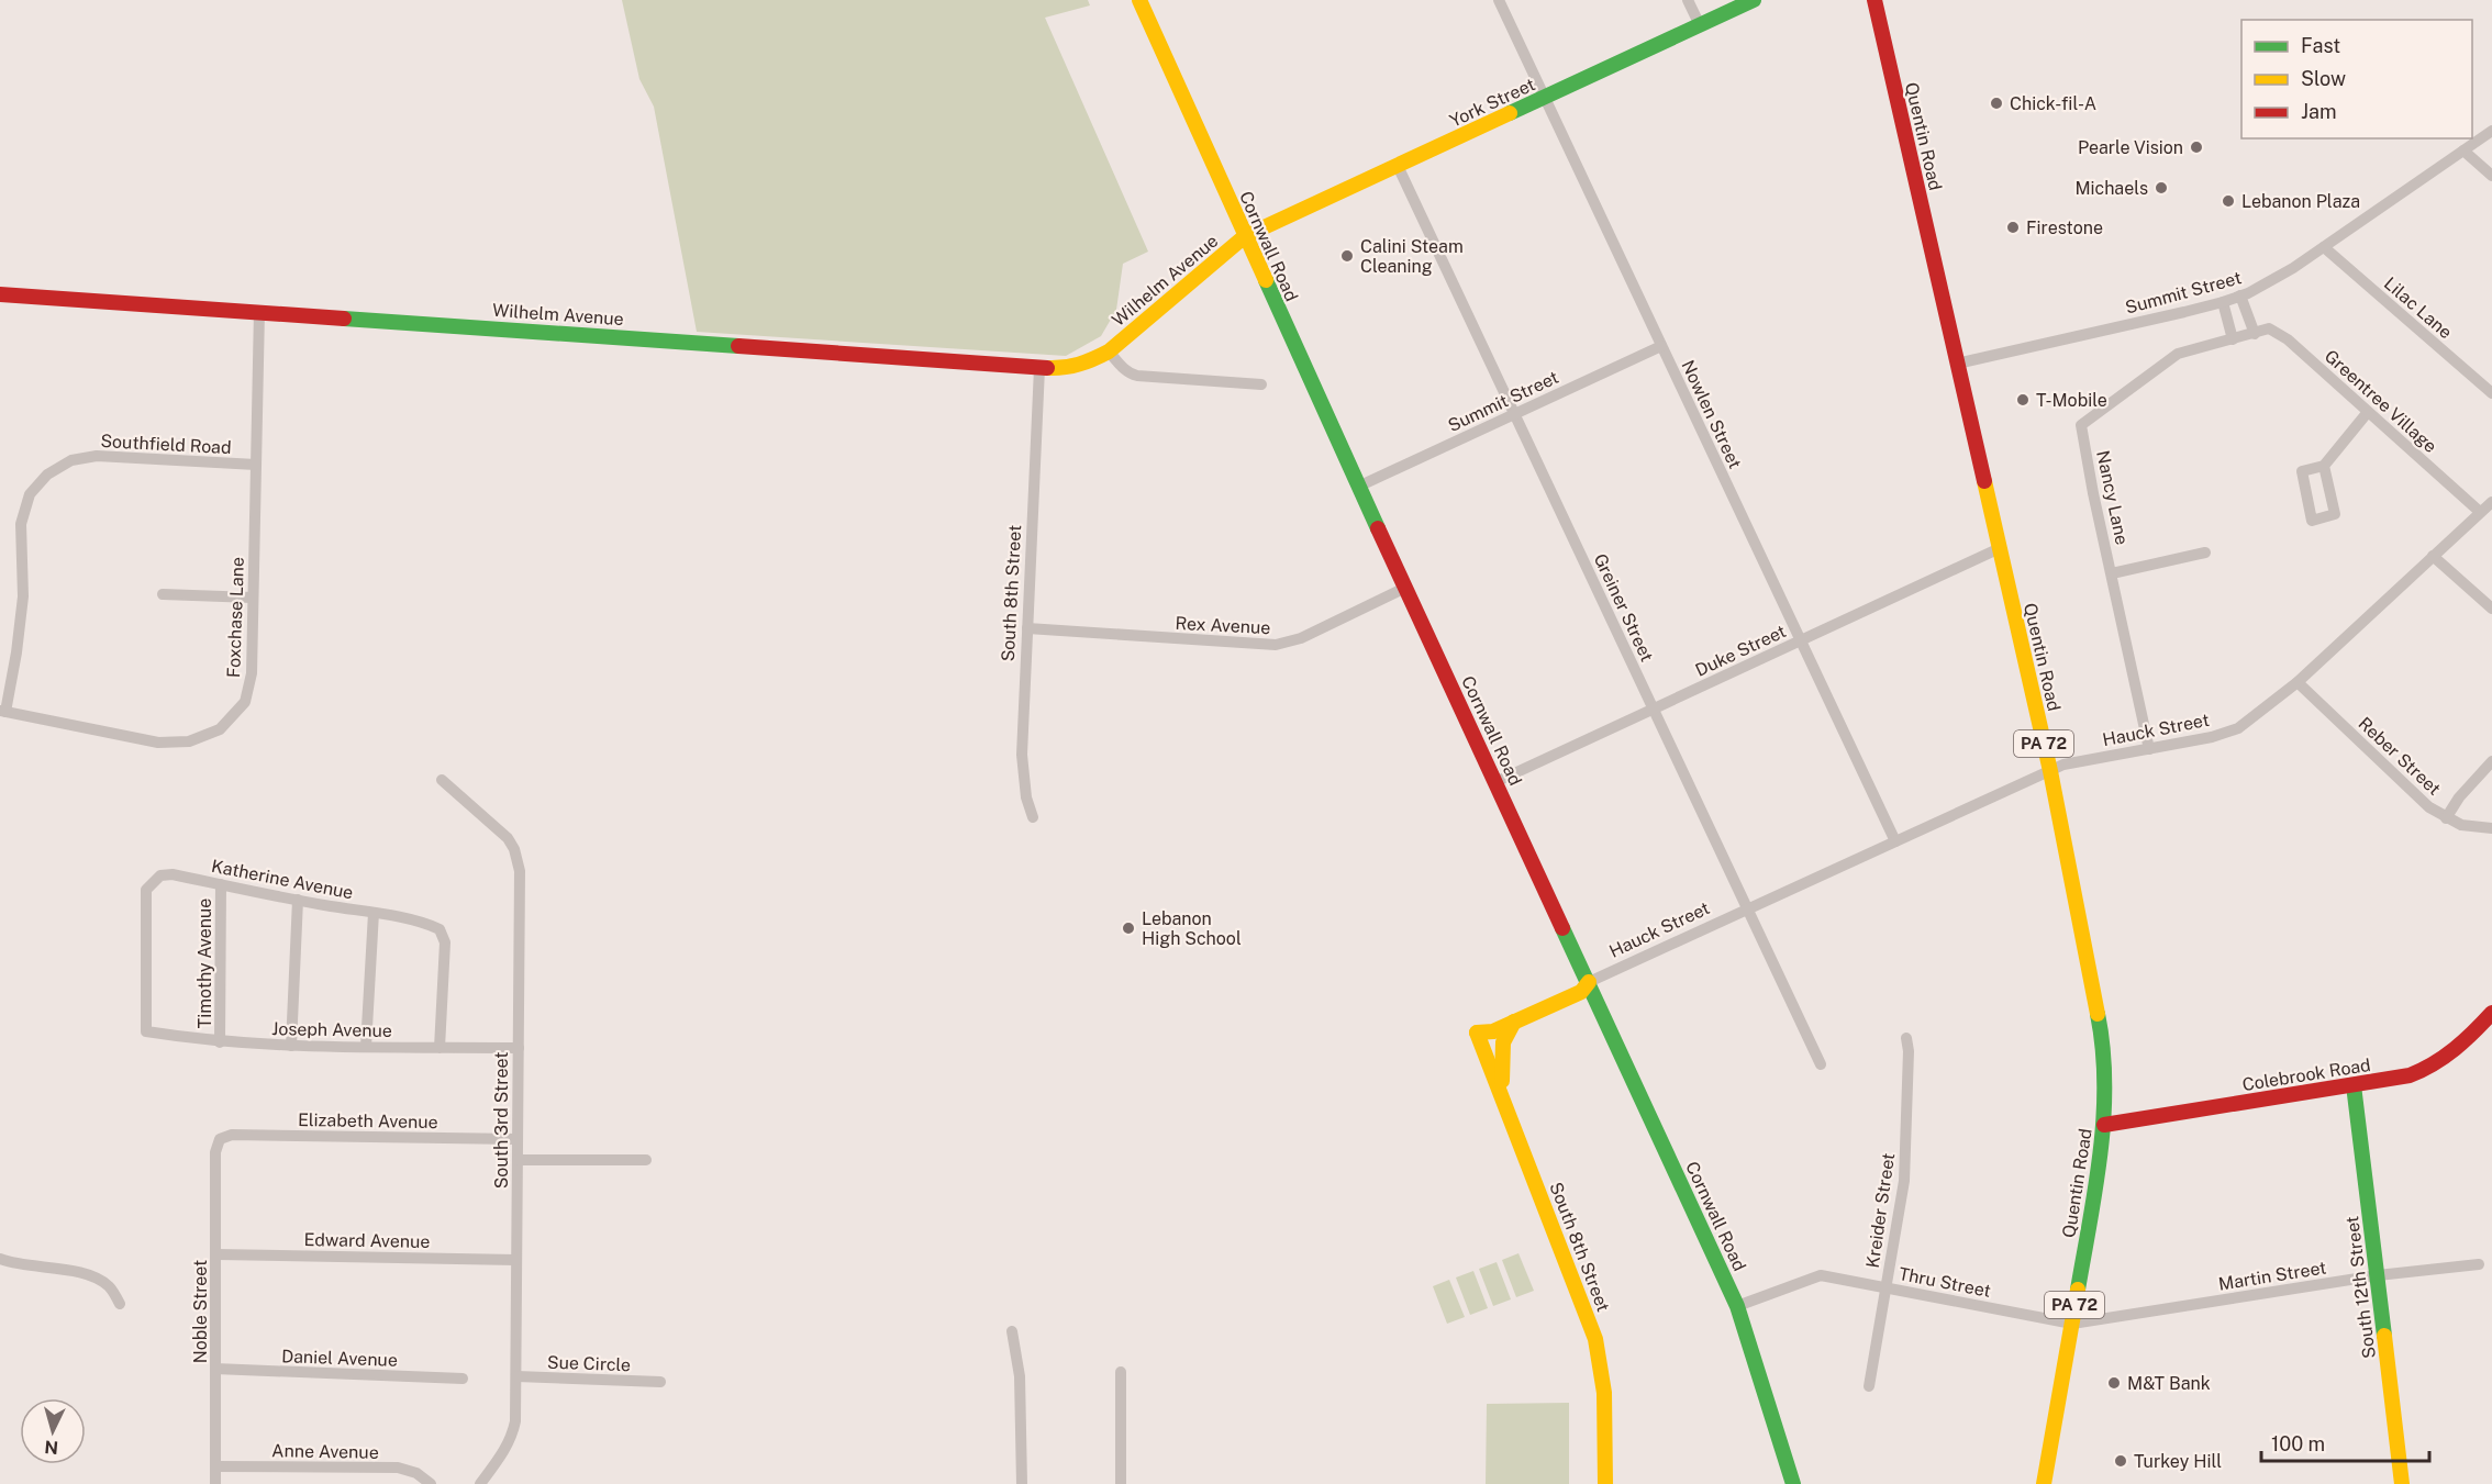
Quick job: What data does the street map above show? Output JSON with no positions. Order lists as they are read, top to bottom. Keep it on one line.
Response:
{"streets":{"main road":["York Street","Quentin Road","Cornwall Road","Wilhelm Avenue","South 8th Street","Hauck Street","PA 72","Colebrook Road","South 12th Street"],"street":["Summit Street","Lilac Lane","Greentree Village","Nowlen Street","Southfield Road","Nancy Lane","Greiner Street","Foxchase Lane","Rex Avenue","Duke Street","Reber Street","Katherine Avenue","Timothy Avenue","Joseph Avenue","Elizabeth Avenue","South 3rd Street","Kreider Street","Edward Avenue","Martin Street","Thru Street","Noble Street","Daniel Avenue","Sue Circle","Anne Avenue"]},"crossings":[["York Street","Cornwall Road"],["York Street","Wilhelm Avenue"],["York Street","Nowlen Street"],["York Street","Greiner Street"],["Quentin Road","Summit Street"],["Quentin Road","Duke Street"],["Quentin Road","Hauck Street"],["Quentin Road","Colebrook Road"],["Quentin Road","Martin Street"],["Quentin Road","Thru Street"],["Cornwall Road","Wilhelm Avenue"],["Cornwall Road","Summit Street"],["Cornwall Road","Rex Avenue"],["Cornwall Road","Duke Street"],["Cornwall Road","Hauck Street"],["Cornwall Road","Thru Street"],["Wilhelm Avenue","South 8th Street"],["Wilhelm Avenue","Foxchase Lane"],["Summit Street","Lilac Lane"],["Summit Street","Nowlen Street"],["Summit Street","Greiner Street"],["Greentree Village","Nancy Lane"],["Greentree Village","Hauck Street"],["Nowlen Street","Duke Street"],["Nowlen Street","Hauck Street"],["Southfield Road","Foxchase Lane"],["Nancy Lane","Hauck Street"],["South 8th Street","Rex Avenue"],["South 8th Street","Hauck Street"],["Greiner Street","Duke Street"],["Greiner Street","Hauck Street"],["Hauck Street","Reber Street"],["Katherine Avenue","Timothy Avenue"],["Katherine Avenue","Joseph Avenue"],["Timothy Avenue","Joseph Avenue"],["Joseph Avenue","South 3rd Street"],["Colebrook Road","South 12th Street"],["Elizabeth Avenue","South 3rd Street"],["Elizabeth Avenue","Noble Street"],["South 3rd Street","Edward Avenue"],["South 3rd Street","Sue Circle"],["Kreider Street","Thru Street"],["Edward Avenue","Noble Street"],["Martin Street","Thru Street"],["Martin Street","South 12th Street"],["Noble Street","Daniel Avenue"],["Noble Street","Anne Avenue"]],"places":["Chick-fil-A","Pearle Vision","Michaels","Lebanon Plaza","Firestone","Calini Steam Cleaning","T-Mobile","Lebanon High School","M&T Bank","Turkey Hill"],"legend":["Fast","Slow","Jam"],"scale_bar":"100 m","north":"bottom"}
